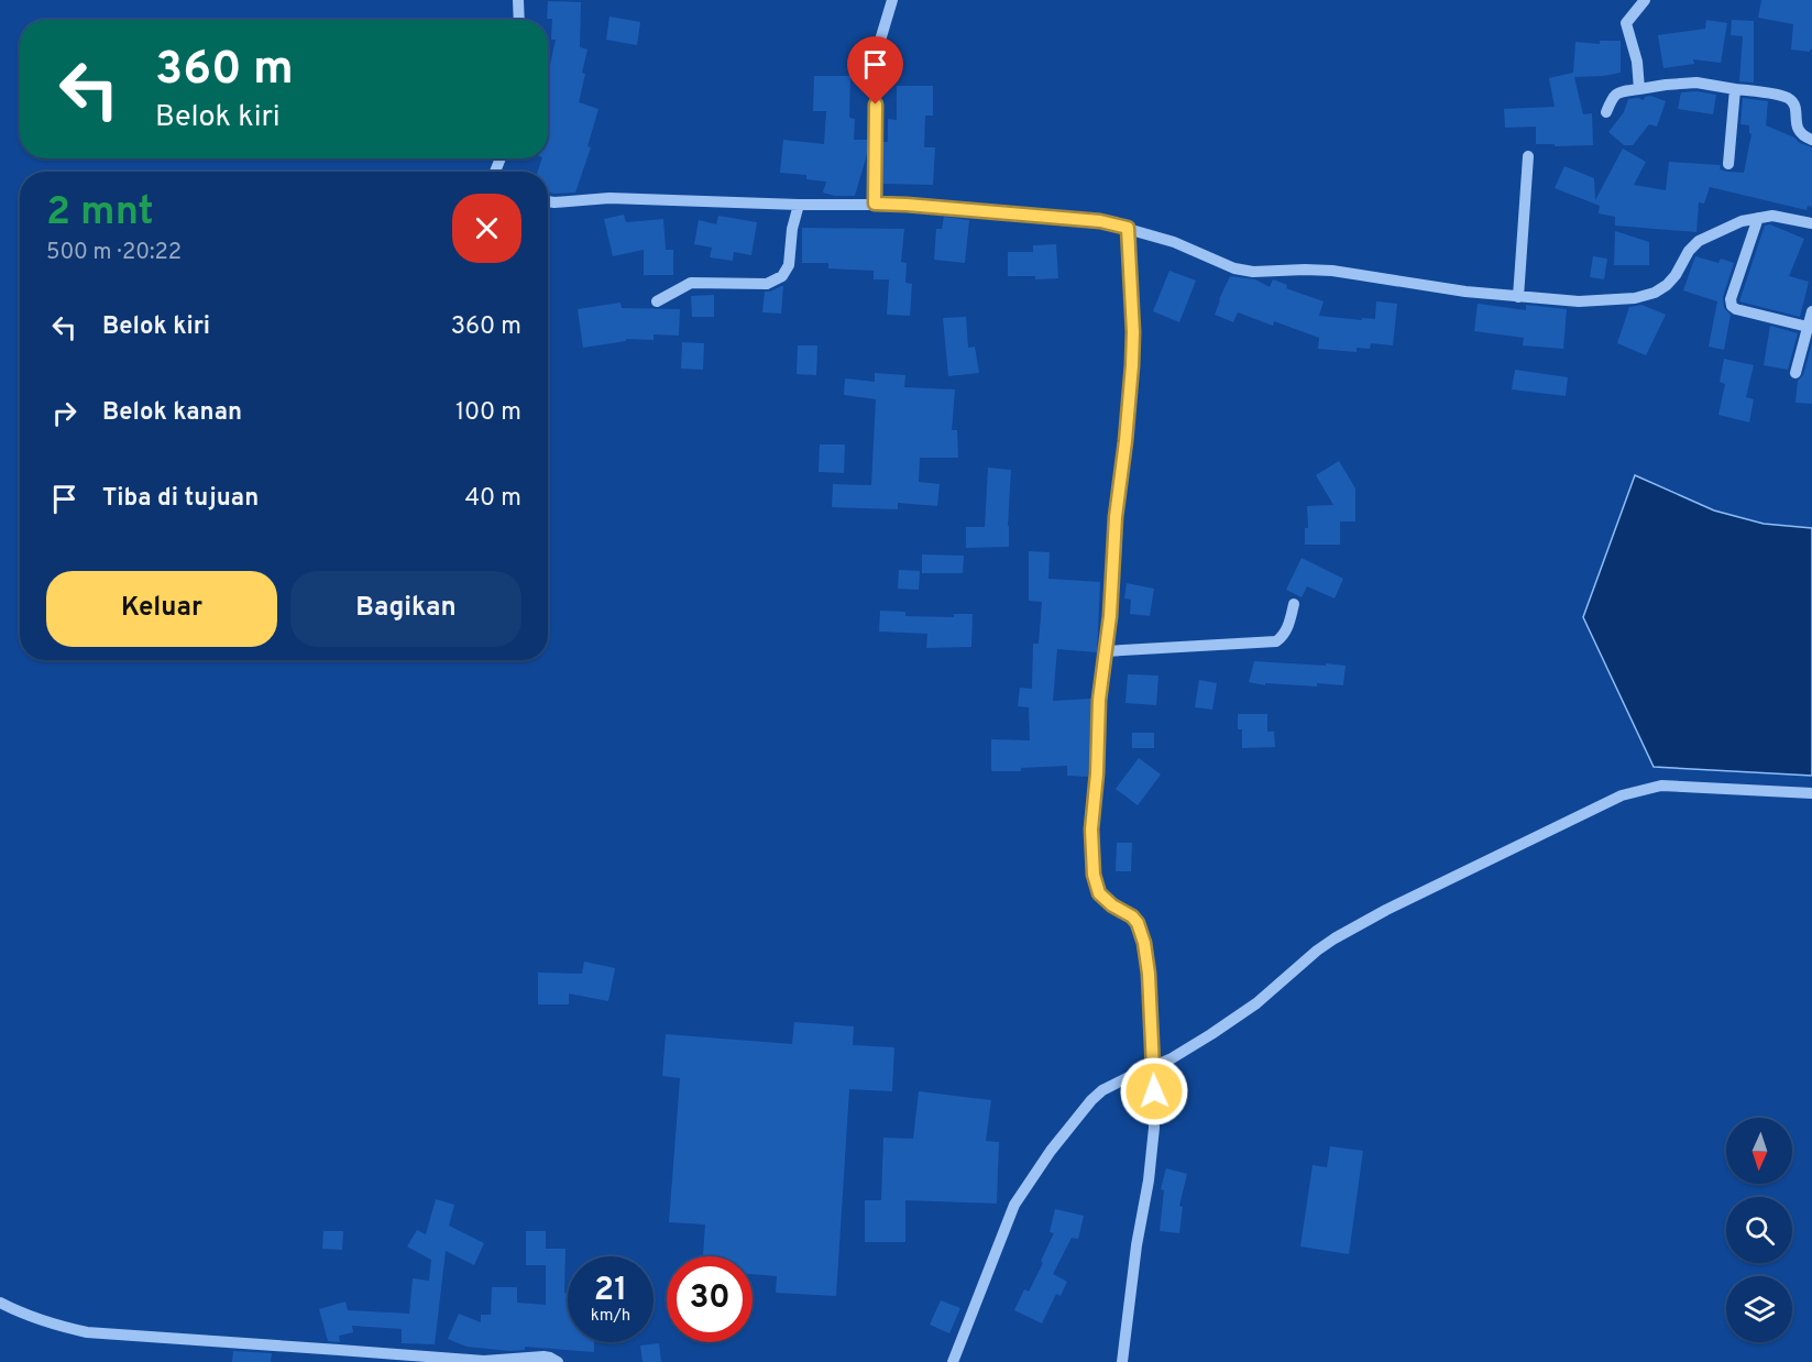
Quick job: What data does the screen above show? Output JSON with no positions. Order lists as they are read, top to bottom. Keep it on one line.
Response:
{"north":"bottom","page":{"turn":["360 m","Belok kiri"],"heading":["2 mnt","500 m · 20:22"],"list":[{"name":"Belok kiri","value":"360 m"},{"name":"Belok kanan","value":"100 m"},{"name":"Tiba di tujuan","value":"40 m"}],"buttons":["Keluar","Bagikan"],"speed":"21 km/h","limit":"30"}}
